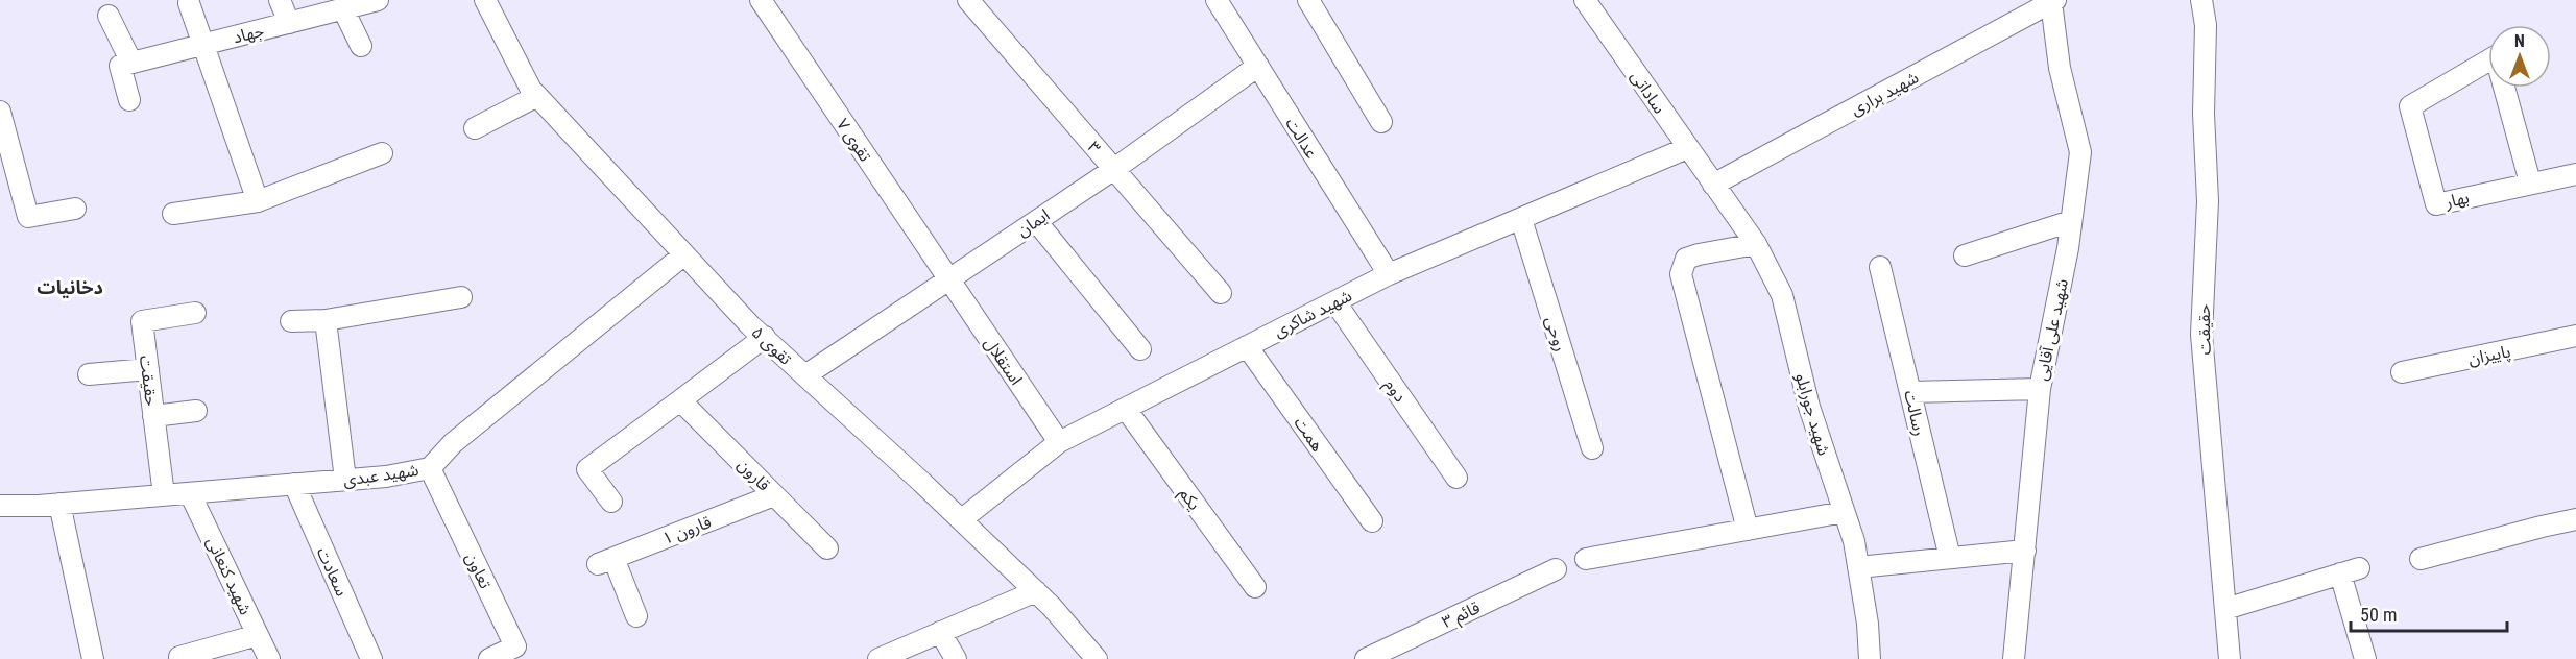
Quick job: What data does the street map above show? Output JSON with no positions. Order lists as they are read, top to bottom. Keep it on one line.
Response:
{"streets":{"street":["جهاد","ساداتی","شهید براری","عدالت","تقوی ۷","۳","بهار","ایمان","شهید شاکری","شهید علی آقایی","حقیقت","روحی","تقوی ۵","پاییزان","استقلال","دوم","رسالت","شهید جورابلو","همت","شهید عبدی","قارون","یکم","قارون ۱","تعاون","سعادت","شهید کنعانی","قائم ۳"]},"crossings":[["ساداتی","شهید براری"],["ساداتی","شهید شاکری"],["ساداتی","شهید جورابلو"],["شهید براری","شهید علی آقایی"],["شهید براری","شهید جورابلو"],["عدالت","ایمان"],["عدالت","شهید شاکری"],["تقوی ۷","ایمان"],["تقوی ۷","استقلال"],["۳","ایمان"],["ایمان","تقوی ۵"],["ایمان","استقلال"],["شهید شاکری","روحی"],["شهید شاکری","تقوی ۵"],["شهید شاکری","استقلال"],["شهید شاکری","دوم"],["شهید شاکری","همت"],["شهید شاکری","یکم"],["حقیقت","شهید عبدی"],["تقوی ۵","شهید عبدی"],["شهید عبدی","تعاون"],["شهید عبدی","سعادت"],["شهید عبدی","شهید کنعانی"],["قارون","قارون ۱"]],"districts":["دخانیات"],"scale_bar":"50 m","north":"top"}
